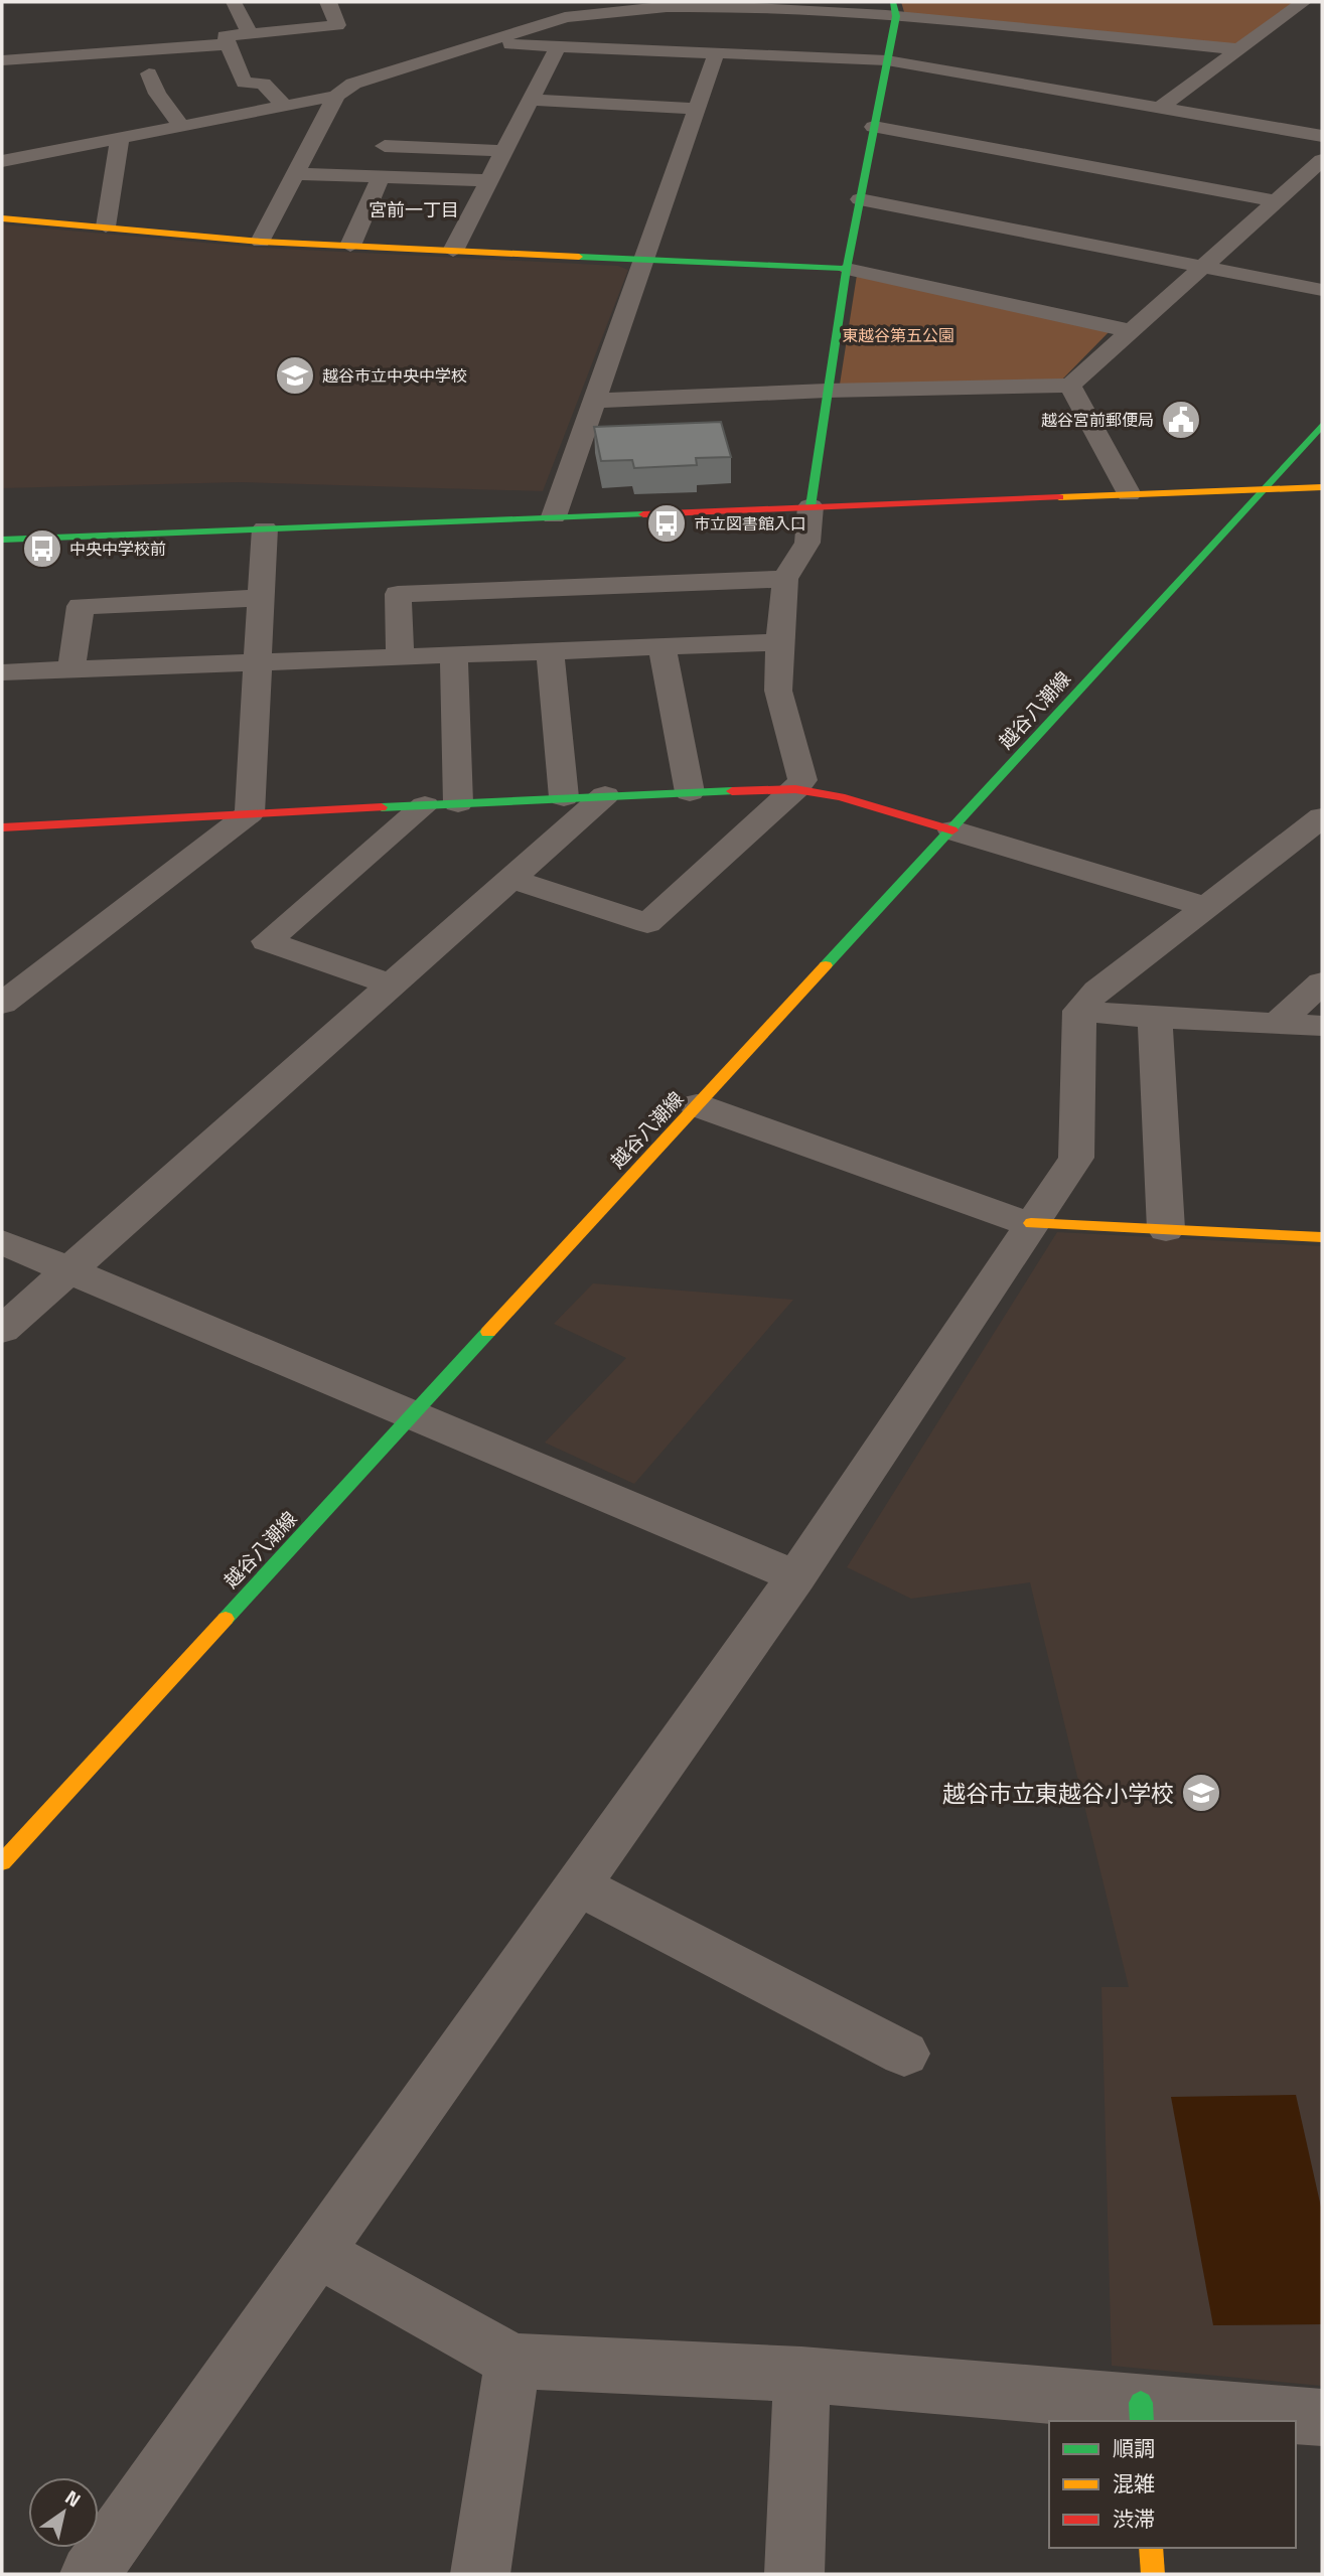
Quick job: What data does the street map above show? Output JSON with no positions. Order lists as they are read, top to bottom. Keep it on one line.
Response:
{"streets":{"street":["越谷八潮線"]},"districts":["宮前一丁目"],"parks":["東越谷第五公園"],"places":{"school or university":["越谷市立中央中学校","越谷市立東越谷小学校"],"public building":["越谷宮前郵便局"],"bus stop":["市立図書館入口","中央中学校前"]},"legend":["順調","混雑","渋滞"],"north":"top right"}
